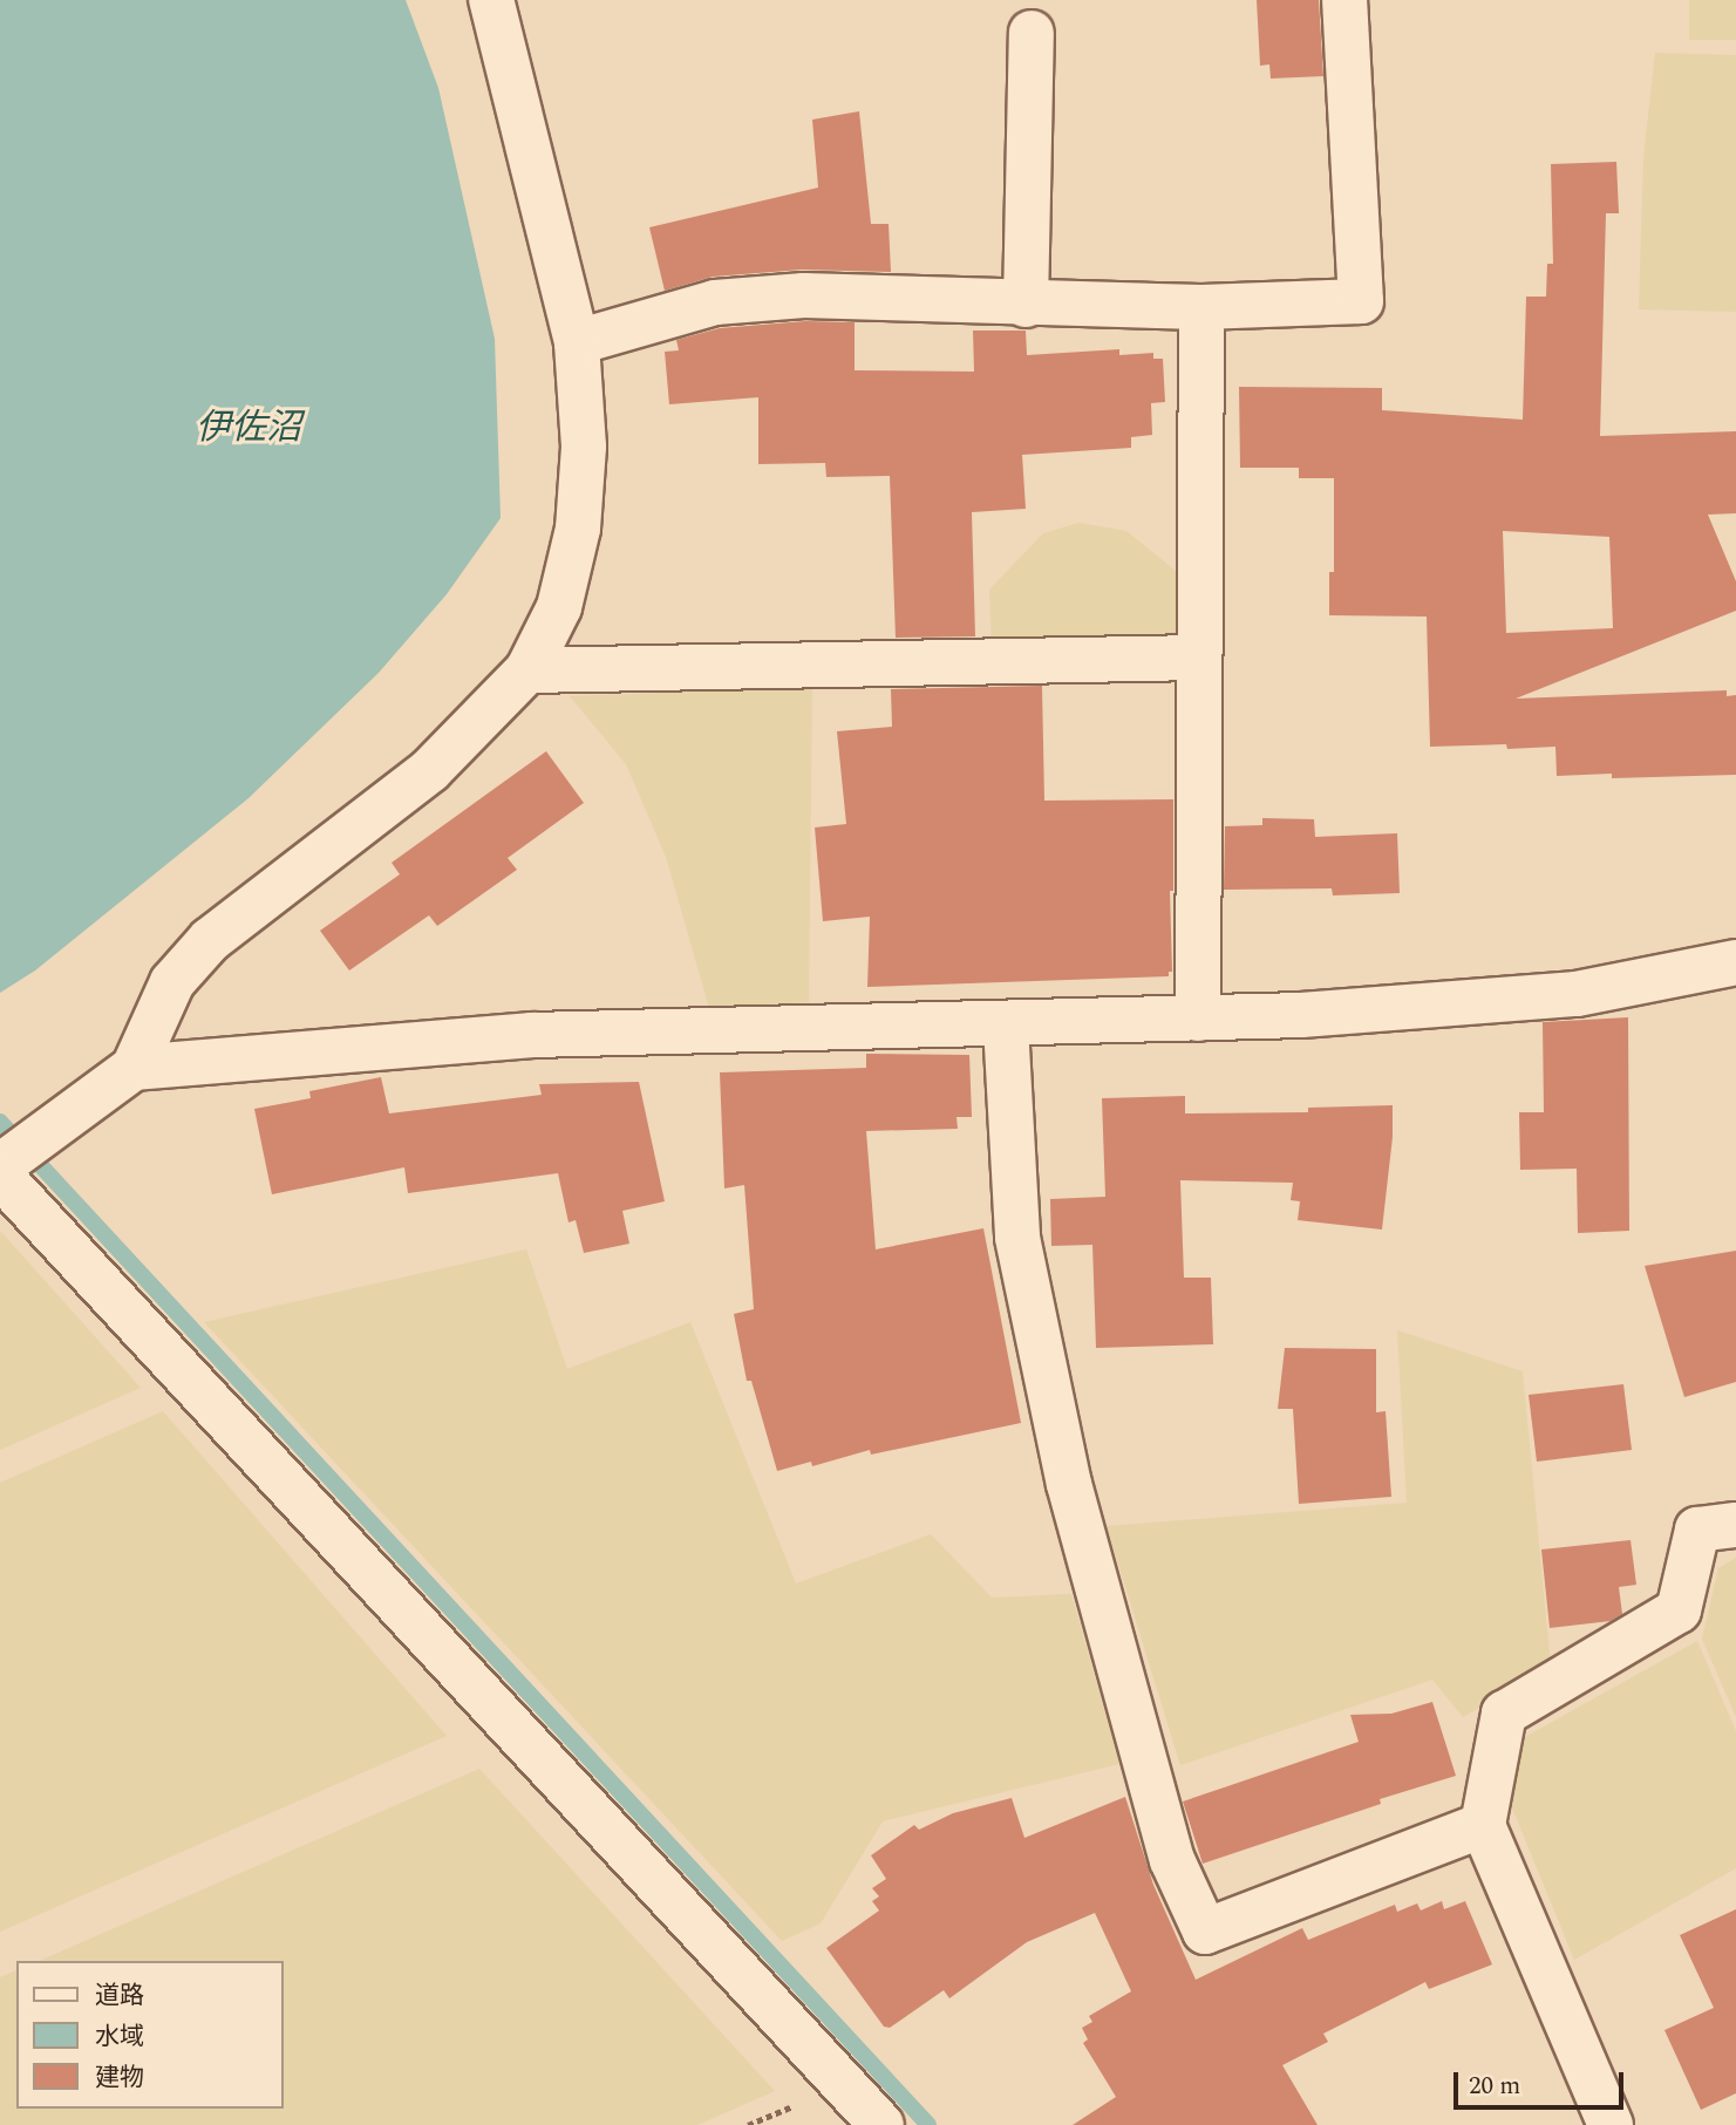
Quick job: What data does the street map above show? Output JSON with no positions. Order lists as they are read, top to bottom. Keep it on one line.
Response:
{"water":["伊佐沼"],"legend":["道路","水域","建物"],"scale_bar":"20 m"}
